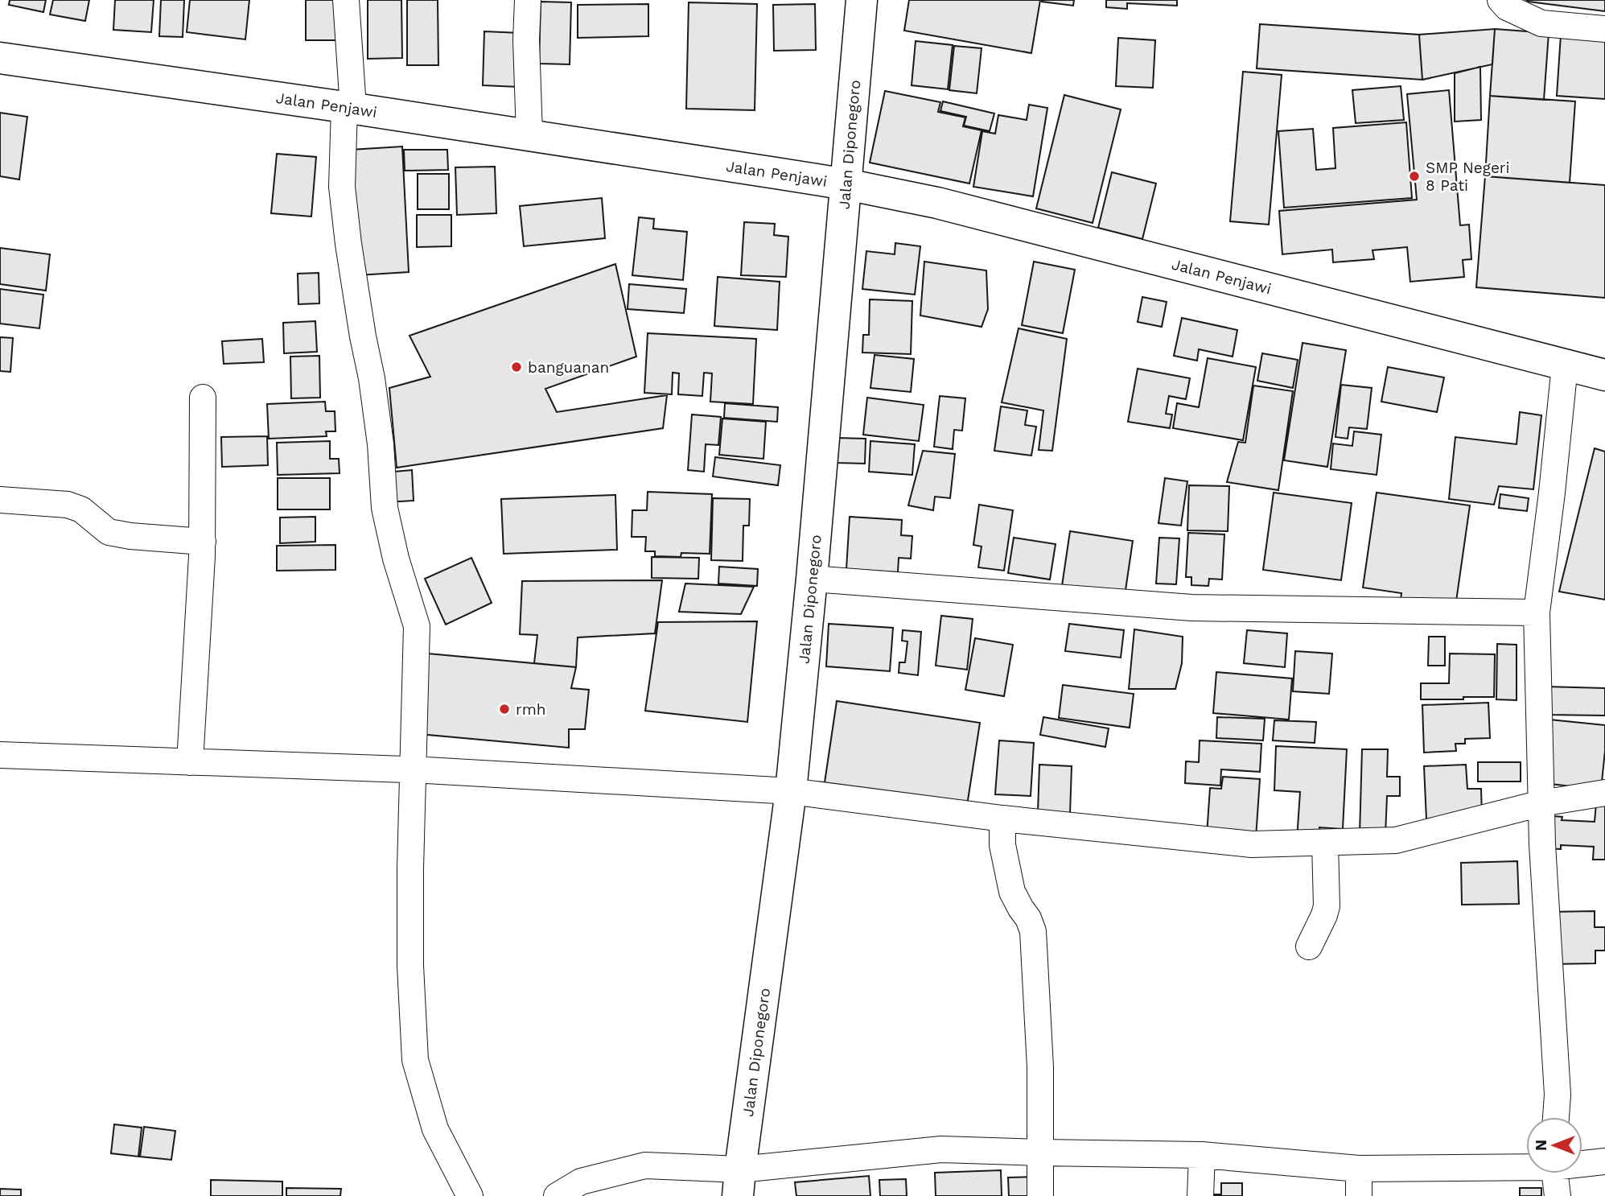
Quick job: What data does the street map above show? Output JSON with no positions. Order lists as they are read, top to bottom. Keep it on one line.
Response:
{"streets":{"street":["Jalan Penjawi","Jalan Diponegoro"]},"crossings":[["Jalan Penjawi","Jalan Diponegoro"]],"places":["SMP Negeri 8 Pati","banguanan","rmh"],"north":"left"}
